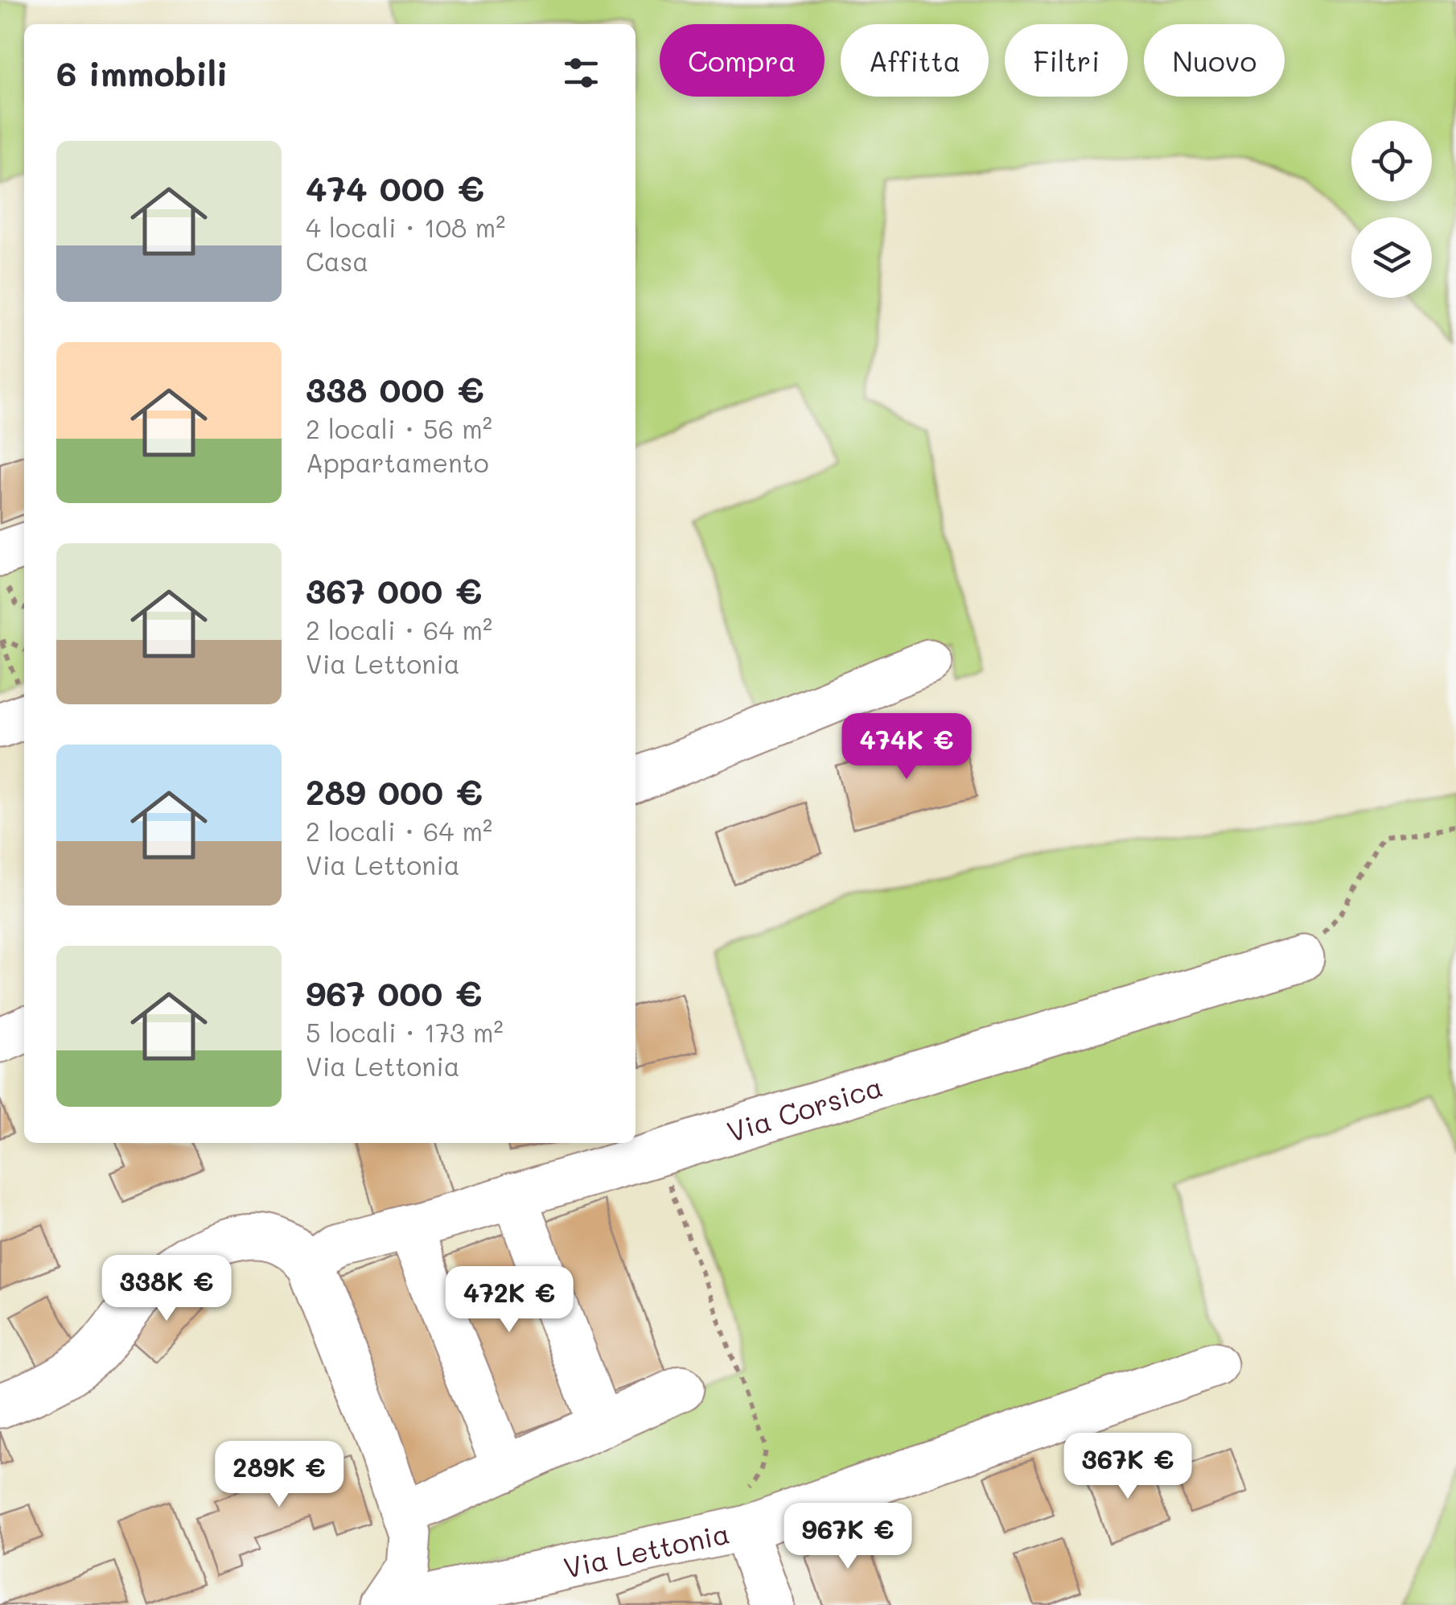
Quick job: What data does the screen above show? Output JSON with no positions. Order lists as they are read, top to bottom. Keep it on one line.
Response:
{"streets":{"street":["Via Corsica","Via Lettonia"]},"page":{"chip":["Compra","Affitta","Filtri","Nuovo"],"heading":"6 immobili","list":[{"name":"474 000 €","note":"4 locali · 108 m² · Casa"},{"name":"338 000 €","note":"2 locali · 56 m² · Appartamento"},{"name":"367 000 €","note":"2 locali · 64 m² · Via Lettonia"},{"name":"289 000 €","note":"2 locali · 64 m² · Via Lettonia"},{"name":"967 000 €","note":"5 locali · 173 m² · Via Lettonia"}],"price":["474K €","338K €","472K €","367K €","289K €","967K €"]}}
